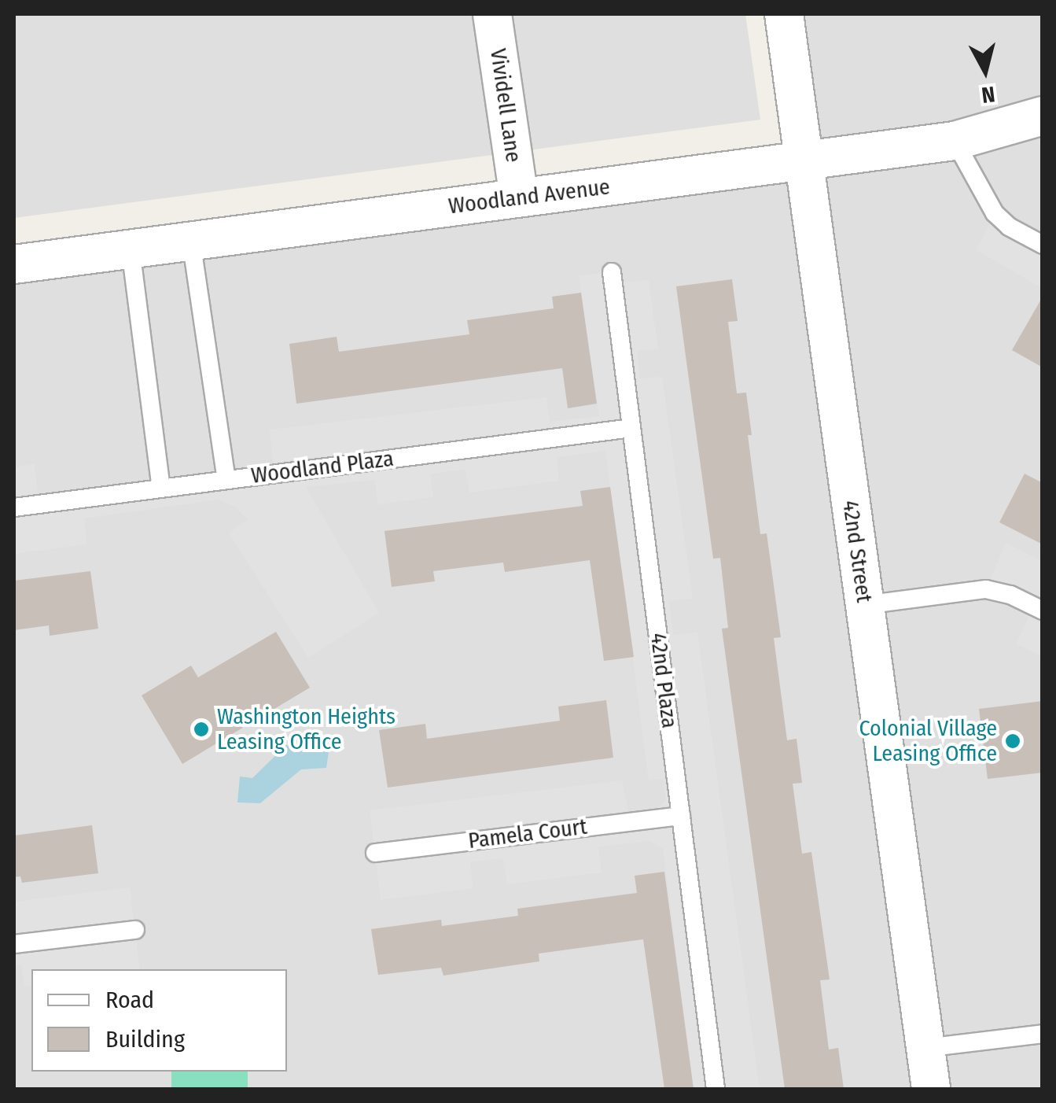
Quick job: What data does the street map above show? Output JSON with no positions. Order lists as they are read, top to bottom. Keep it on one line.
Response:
{"streets":{"street":["Vividell Lane","Woodland Avenue","42nd Street"],"lane":["Woodland Plaza","42nd Plaza","Pamela Court"]},"crossings":[["Vividell Lane","Woodland Avenue"],["Woodland Avenue","42nd Street"],["Woodland Plaza","42nd Plaza"],["42nd Plaza","Pamela Court"]],"places":["Washington Heights Leasing Office","Colonial Village Leasing Office"],"legend":["Road","Building"],"north":"bottom"}
